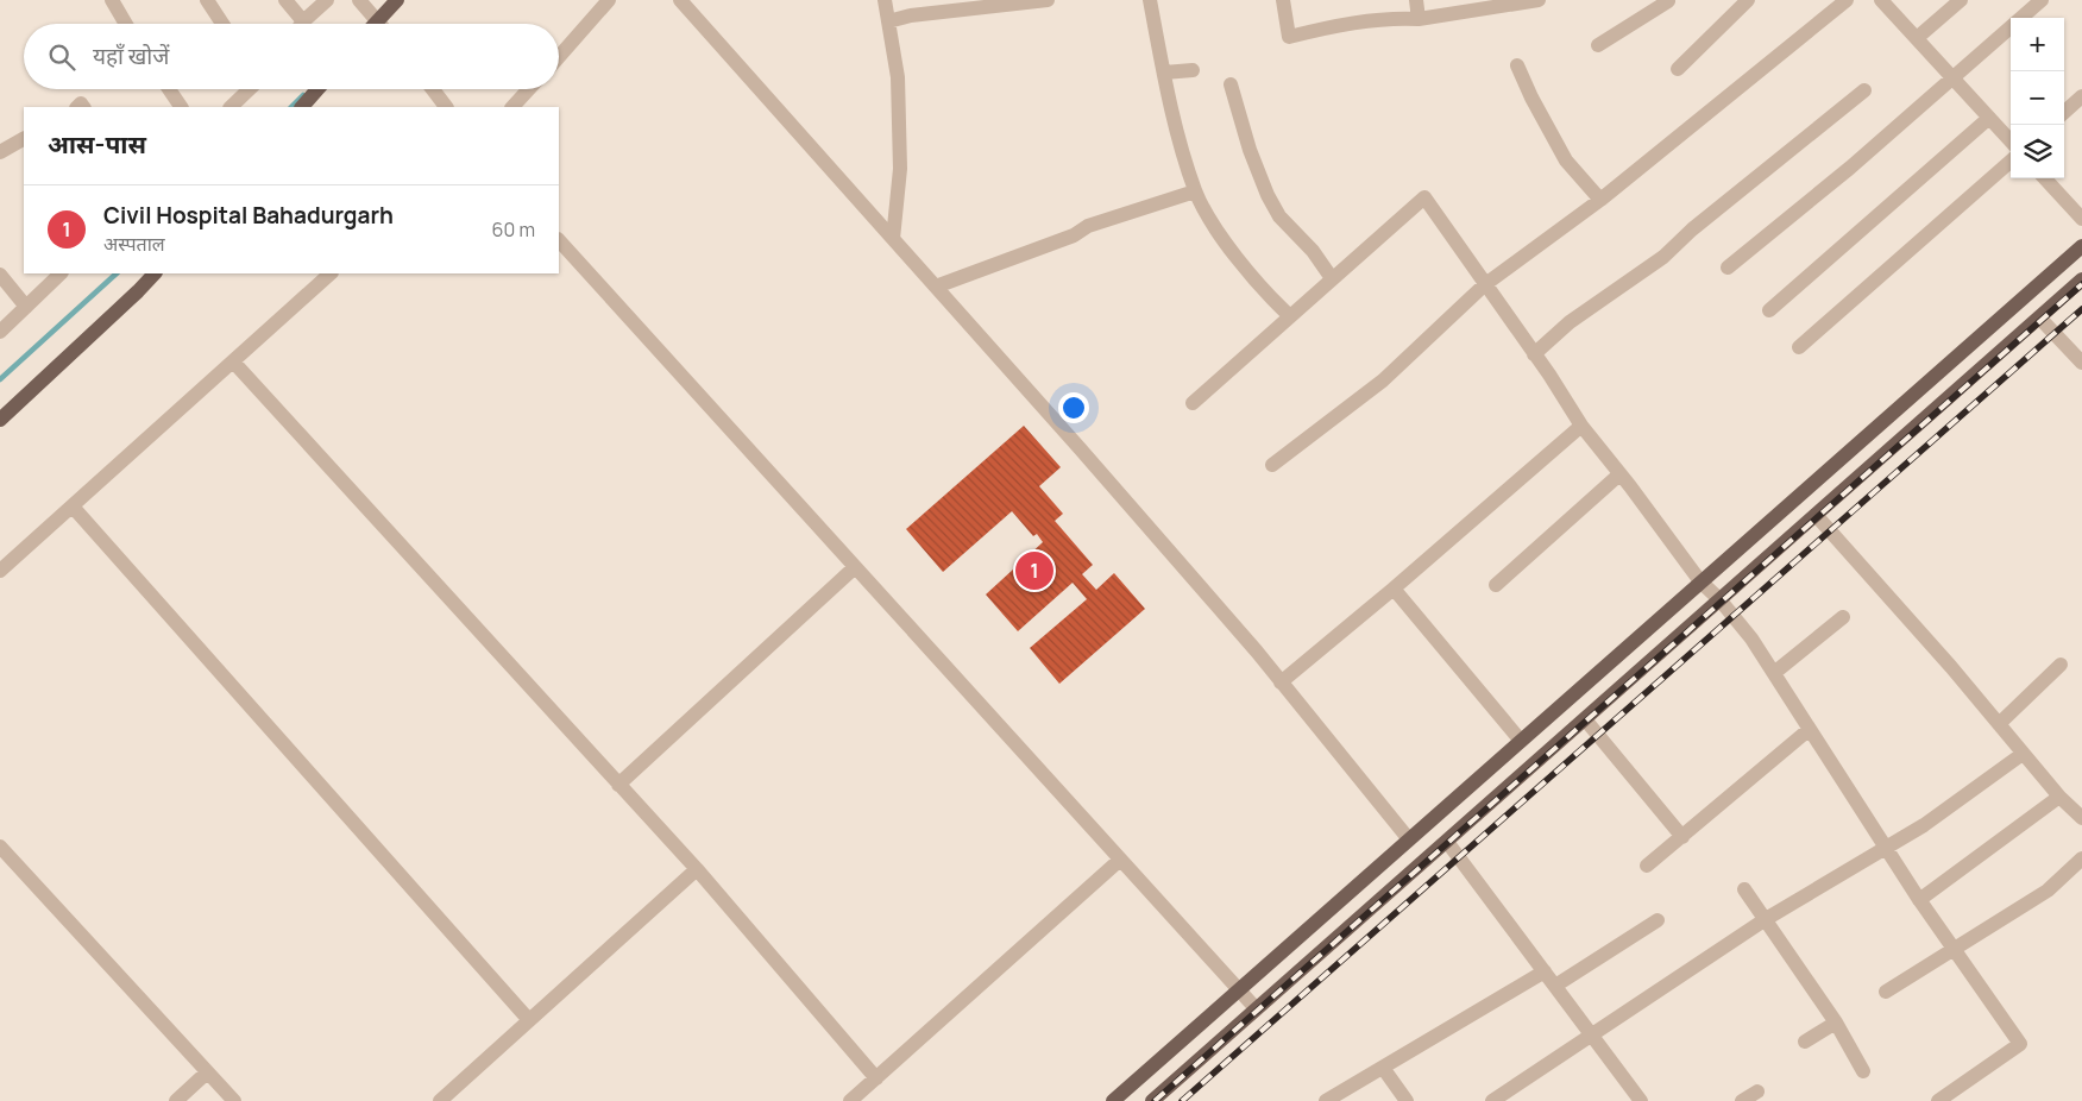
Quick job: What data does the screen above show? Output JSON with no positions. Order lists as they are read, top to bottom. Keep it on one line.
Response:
{"page":{"map_buttons":["+","−"],"search":"यहाँ खोजें","heading":"आस-पास","list":[{"mark":"1","name":"Civil Hospital Bahadurgarh","note":"अस्पताल","value":"60 m"}],"pins":"1"}}
